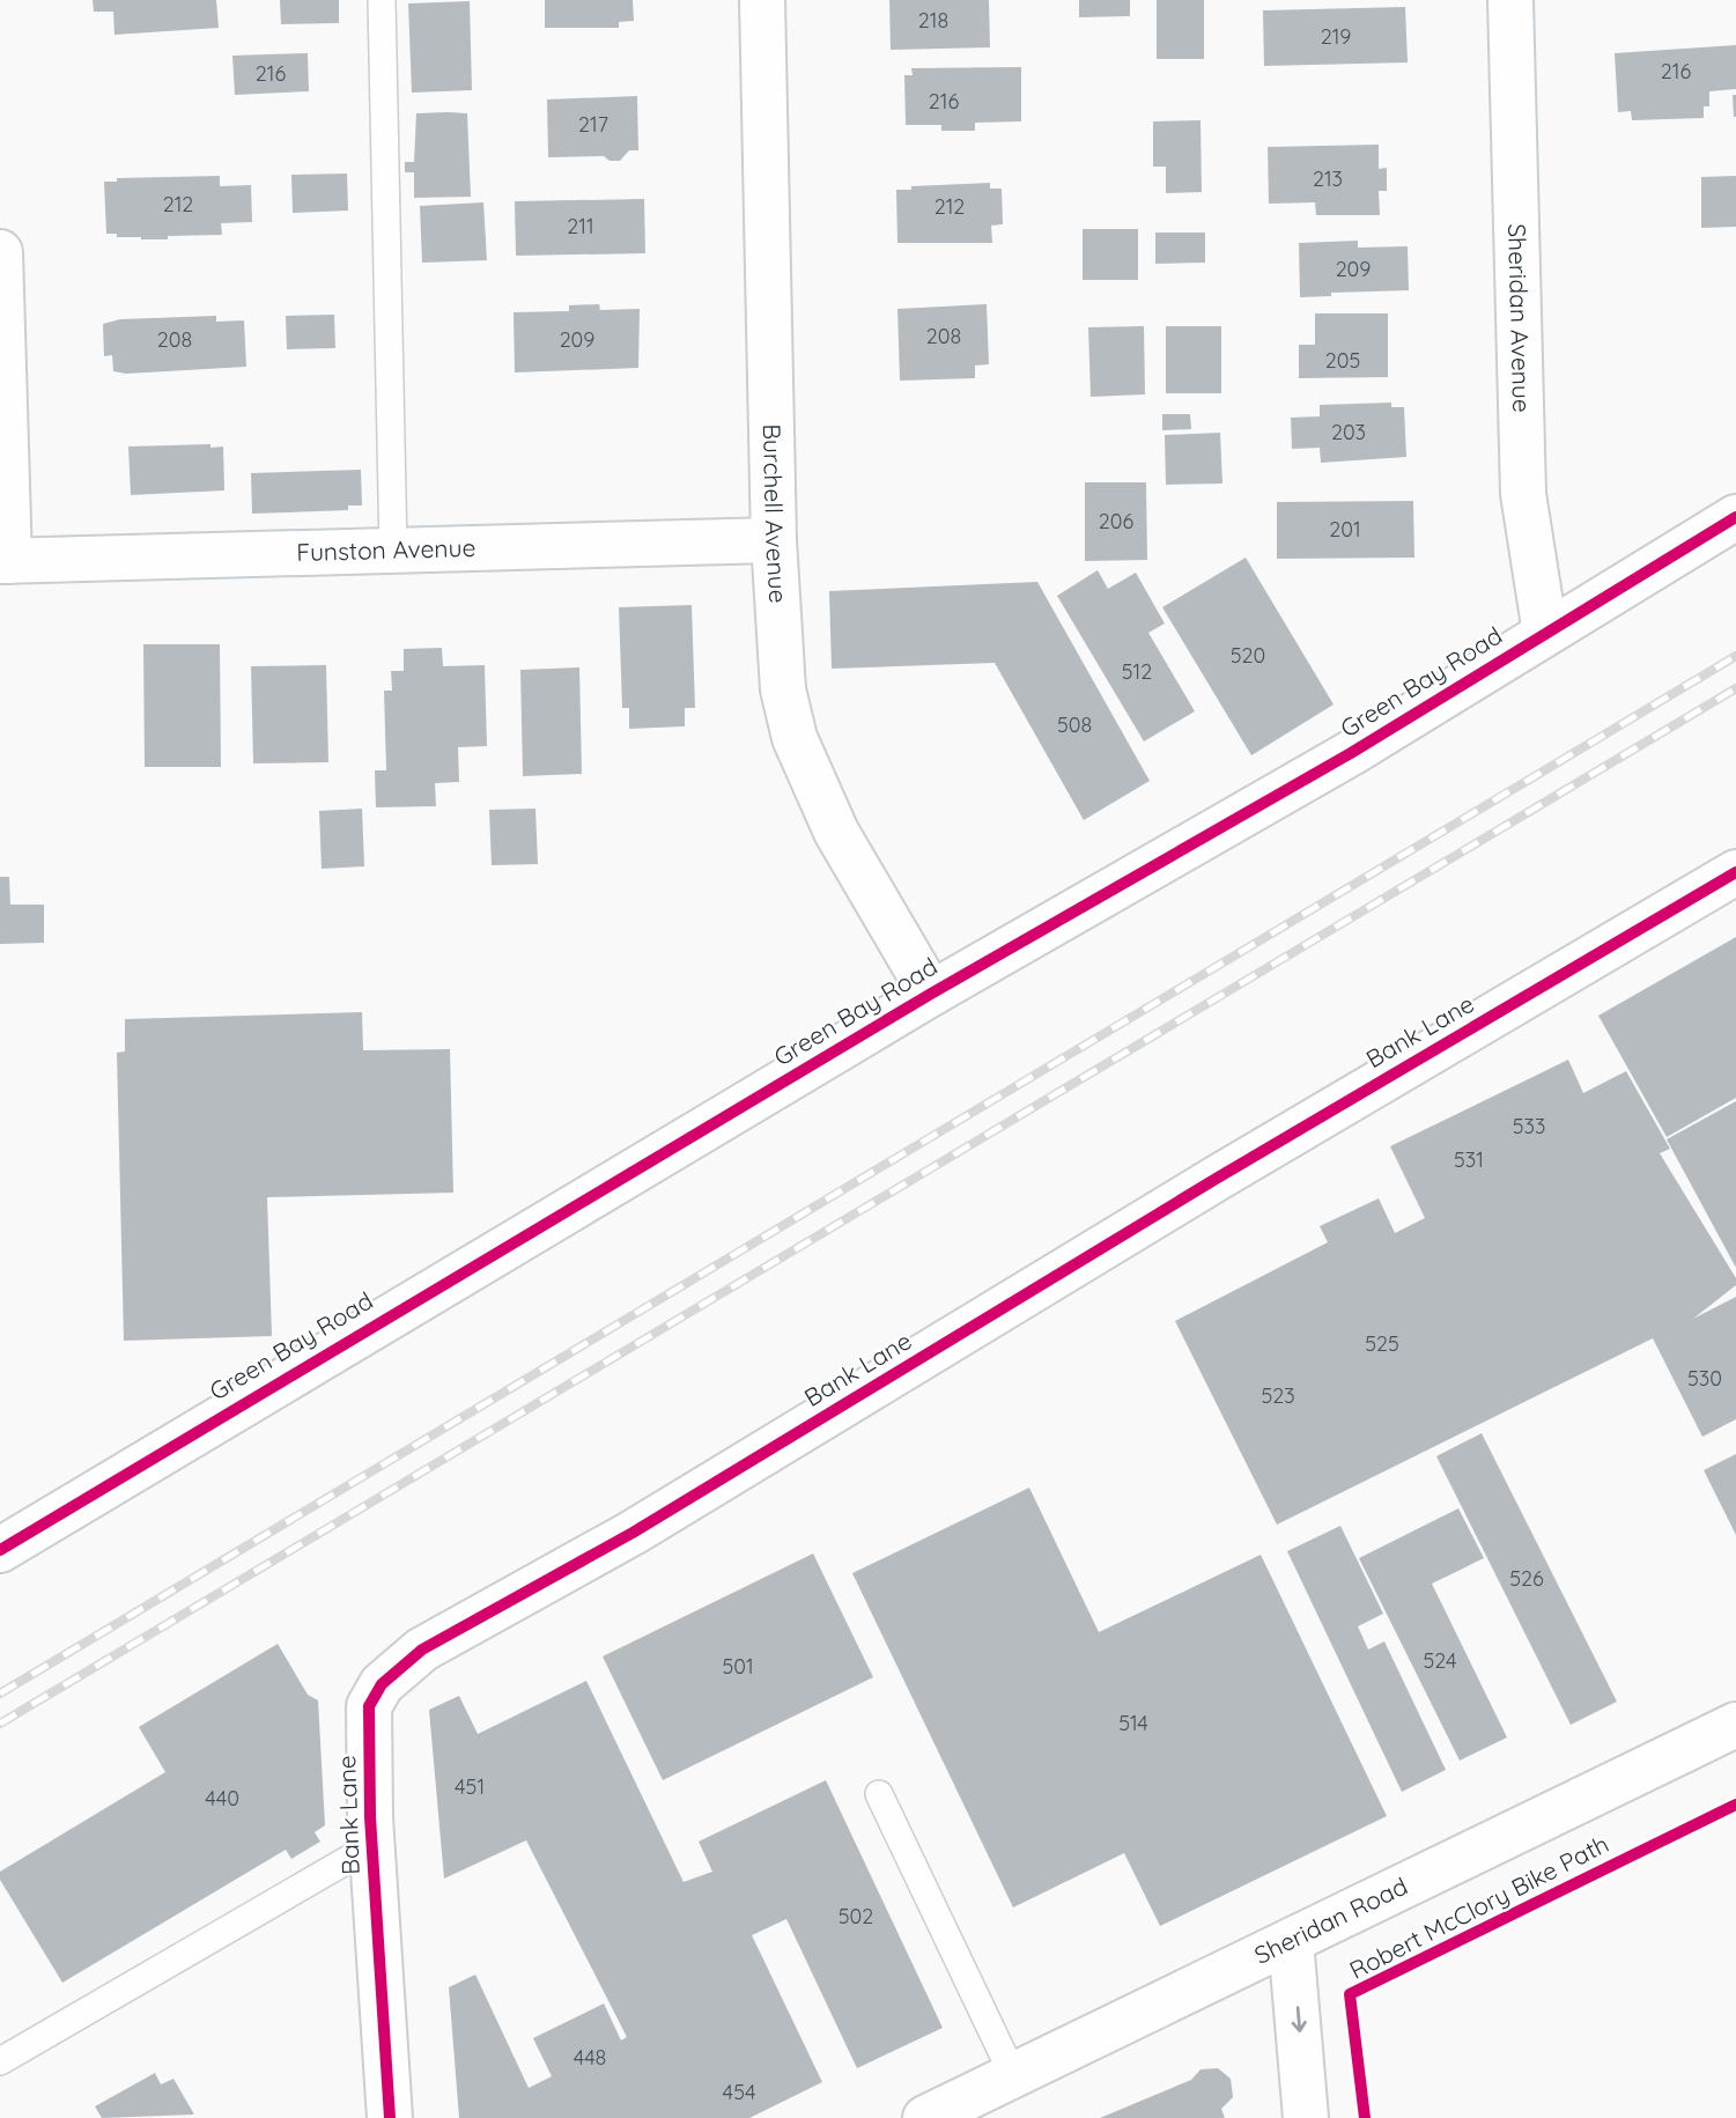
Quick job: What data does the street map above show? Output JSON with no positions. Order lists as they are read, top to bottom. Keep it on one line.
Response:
{"streets":{"street":["Sheridan Avenue","Burchell Avenue","Funston Avenue","Green Bay Road","Bank Lane","Sheridan Road"],"cycle path":["Robert McClory Bike Path"]},"crossings":[["Sheridan Avenue","Green Bay Road"],["Burchell Avenue","Funston Avenue"],["Burchell Avenue","Green Bay Road"]],"house_numbers":["218","219","216","216","216","217","213","212","212","211","209","208","208","209","205","203","206","201","520","512","508","533","531","525","530","523","526","524","501","514","451","440","502","448","454"]}
